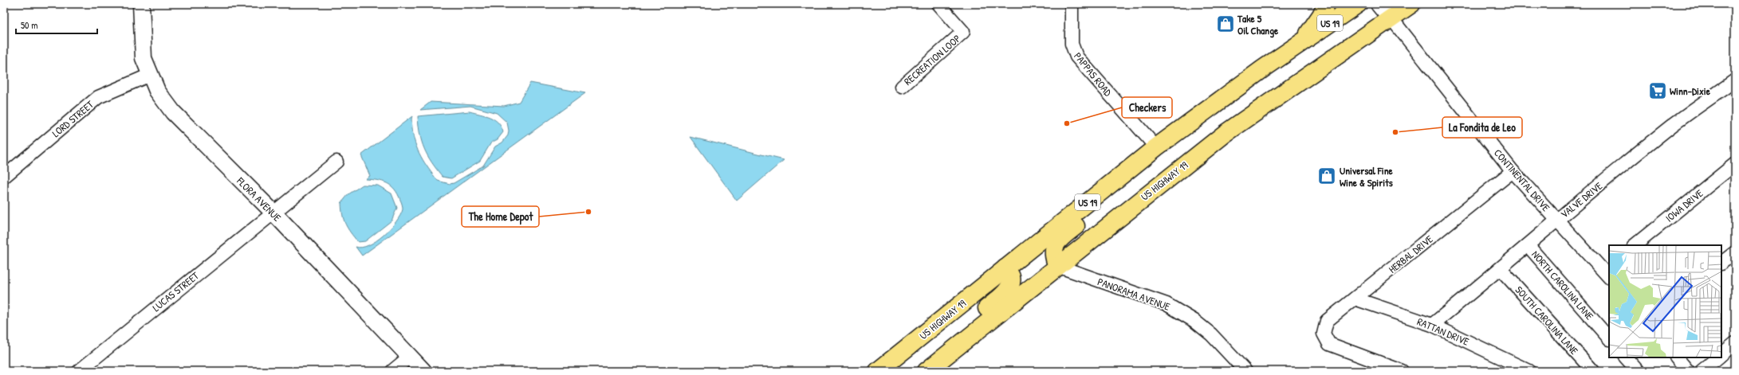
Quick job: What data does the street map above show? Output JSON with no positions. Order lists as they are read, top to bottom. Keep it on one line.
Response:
{"streets":{"highway":["US 19","US HIGHWAY 19"],"street":["RECREATION LOOP","PAPPAS ROAD","LORD STREET","CONTINENTAL DRIVE","FLORA AVENUE","VALVE DRIVE","IOWA DRIVE","HERBAL DRIVE","NORTH CAROLINA LANE","LUCAS STREET","PANORAMA AVENUE","SOUTH CAROLINA LANE","RATTAN DRIVE"]},"crossings":[["PAPPAS ROAD","US HIGHWAY 19"],["LORD STREET","FLORA AVENUE"],["CONTINENTAL DRIVE","US HIGHWAY 19"],["CONTINENTAL DRIVE","VALVE DRIVE"],["CONTINENTAL DRIVE","HERBAL DRIVE"],["US HIGHWAY 19","PANORAMA AVENUE"],["FLORA AVENUE","LUCAS STREET"],["VALVE DRIVE","NORTH CAROLINA LANE"],["VALVE DRIVE","SOUTH CAROLINA LANE"],["VALVE DRIVE","RATTAN DRIVE"],["HERBAL DRIVE","RATTAN DRIVE"]],"places":{"shop":["Take 5 Oil Change","Universal Fine Wine & Spirits"],"supermarket":["Winn-Dixie"],"other":["Checkers","La Fondita de Leo","The Home Depot"]},"scale_bar":"50 m"}
